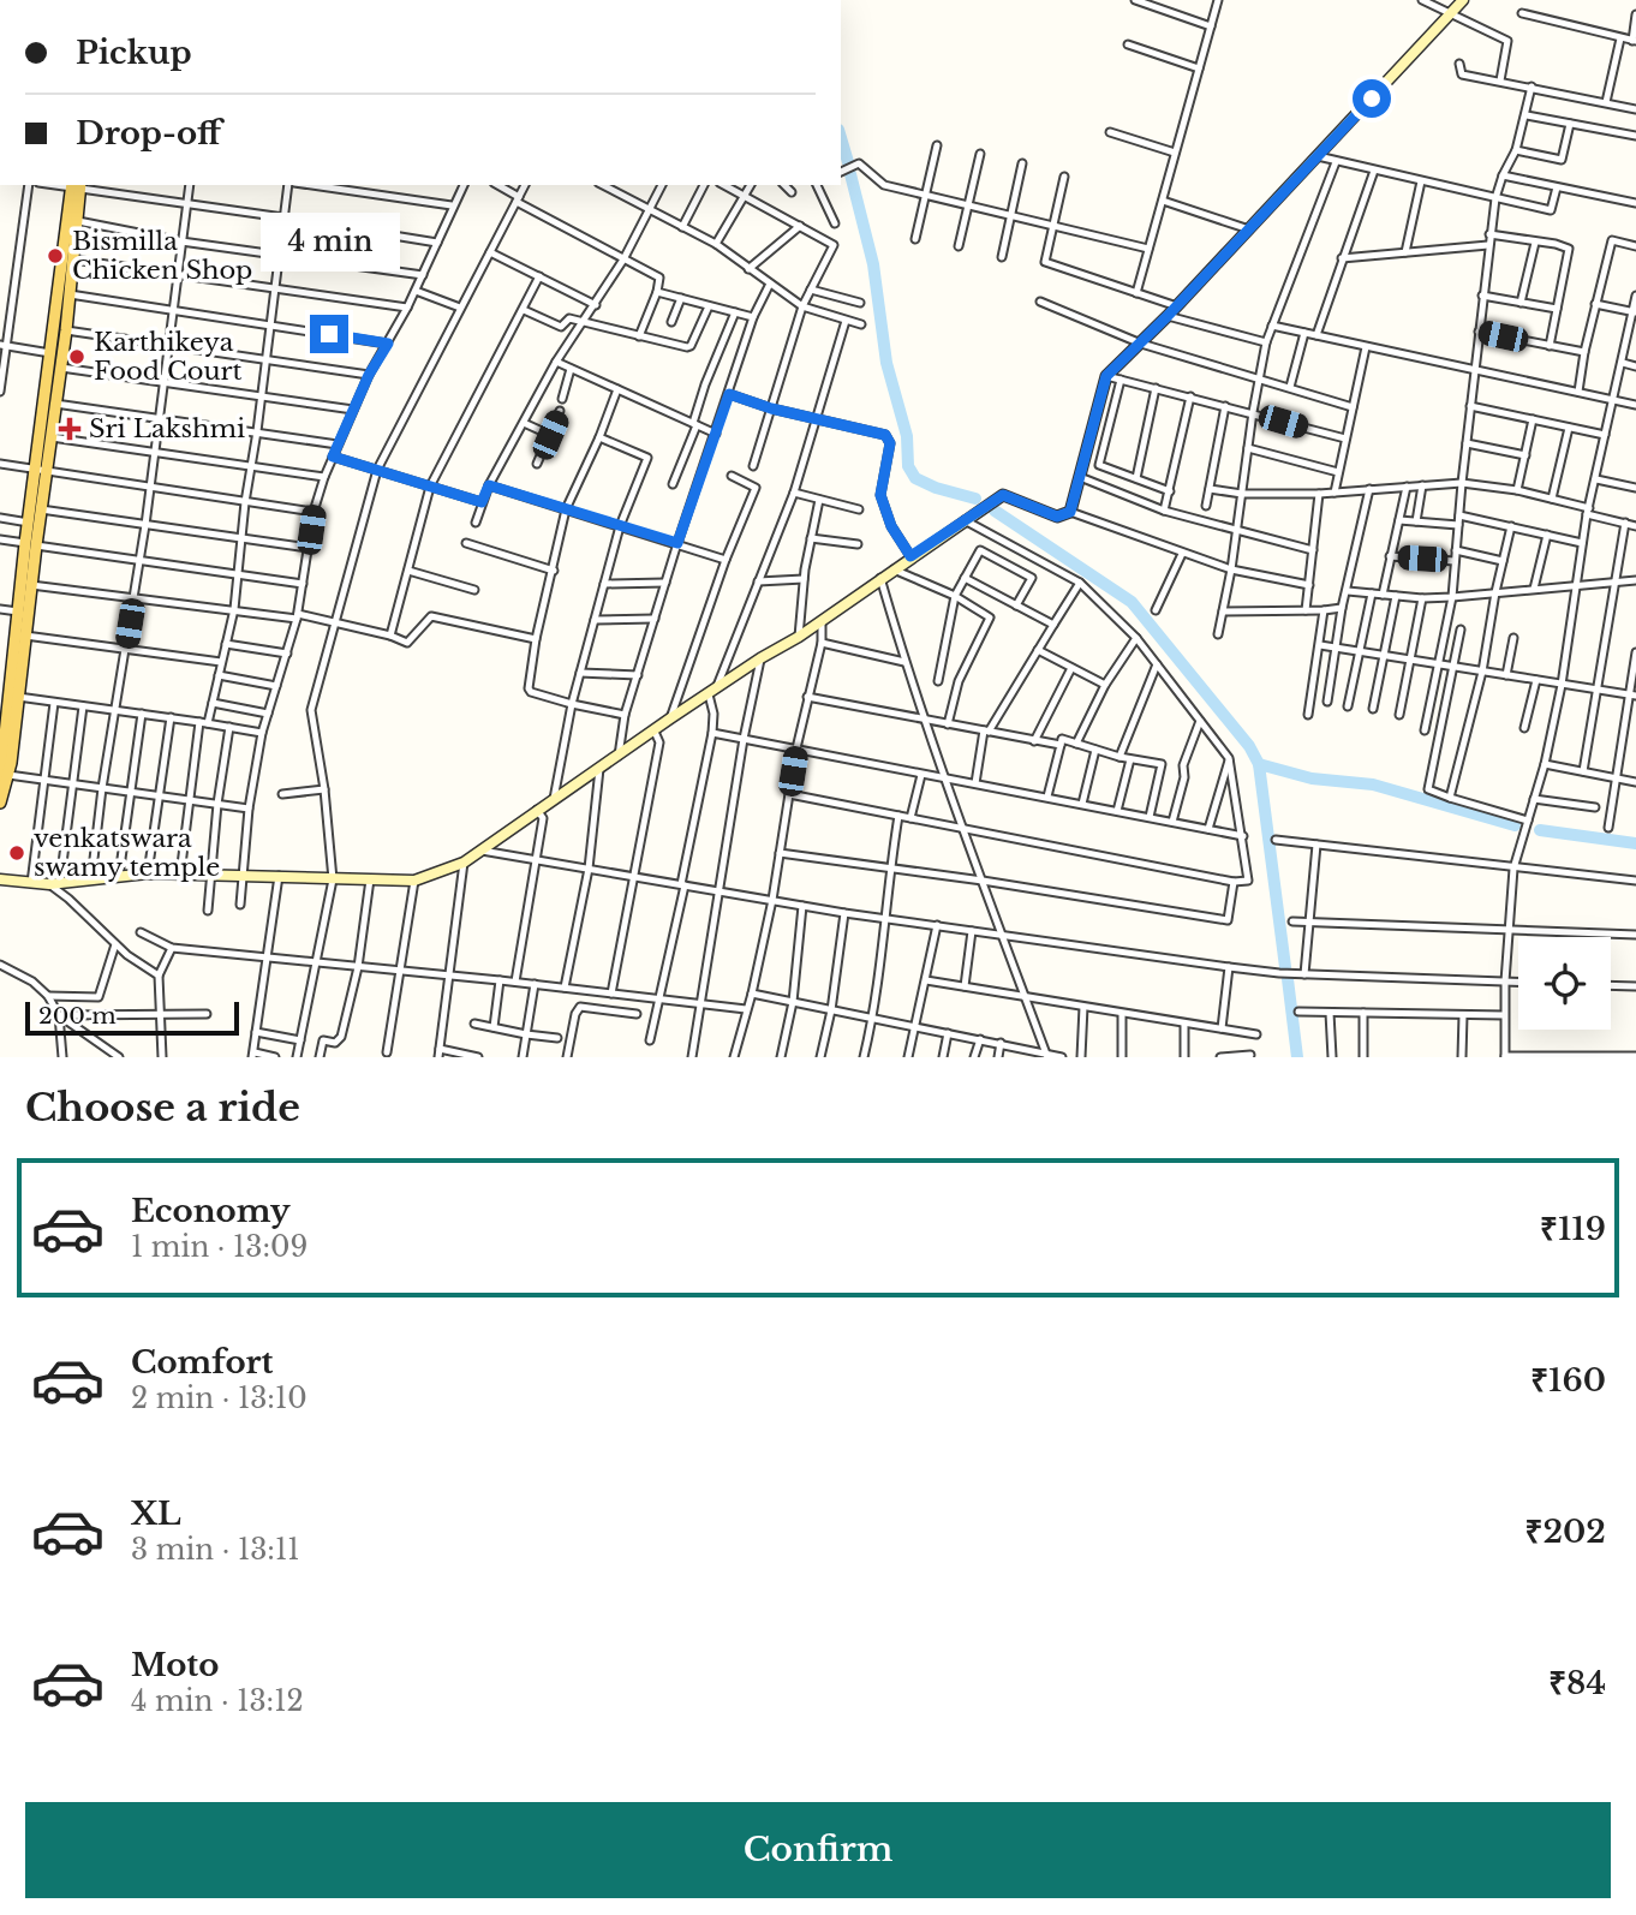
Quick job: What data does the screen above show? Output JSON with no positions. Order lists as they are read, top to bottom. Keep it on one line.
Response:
{"places":{"other":["Bismilla Chicken Shop","Karthikeya Food Court","venkatswara swamy temple"],"health":["Sri Lakshmi"]},"scale_bar":"200 m","page":{"banner":["Pickup","Drop-off"],"bubble":"4 min","scale":"200 m","heading":"Choose a ride","list":[{"name":"Economy","note":"1 min · 13:09","value":"₹119"},{"name":"Comfort","note":"2 min · 13:10","value":"₹160"},{"name":"XL","note":"3 min · 13:11","value":"₹202"},{"name":"Moto","note":"4 min · 13:12","value":"₹84"}],"buttons":"Confirm"}}
